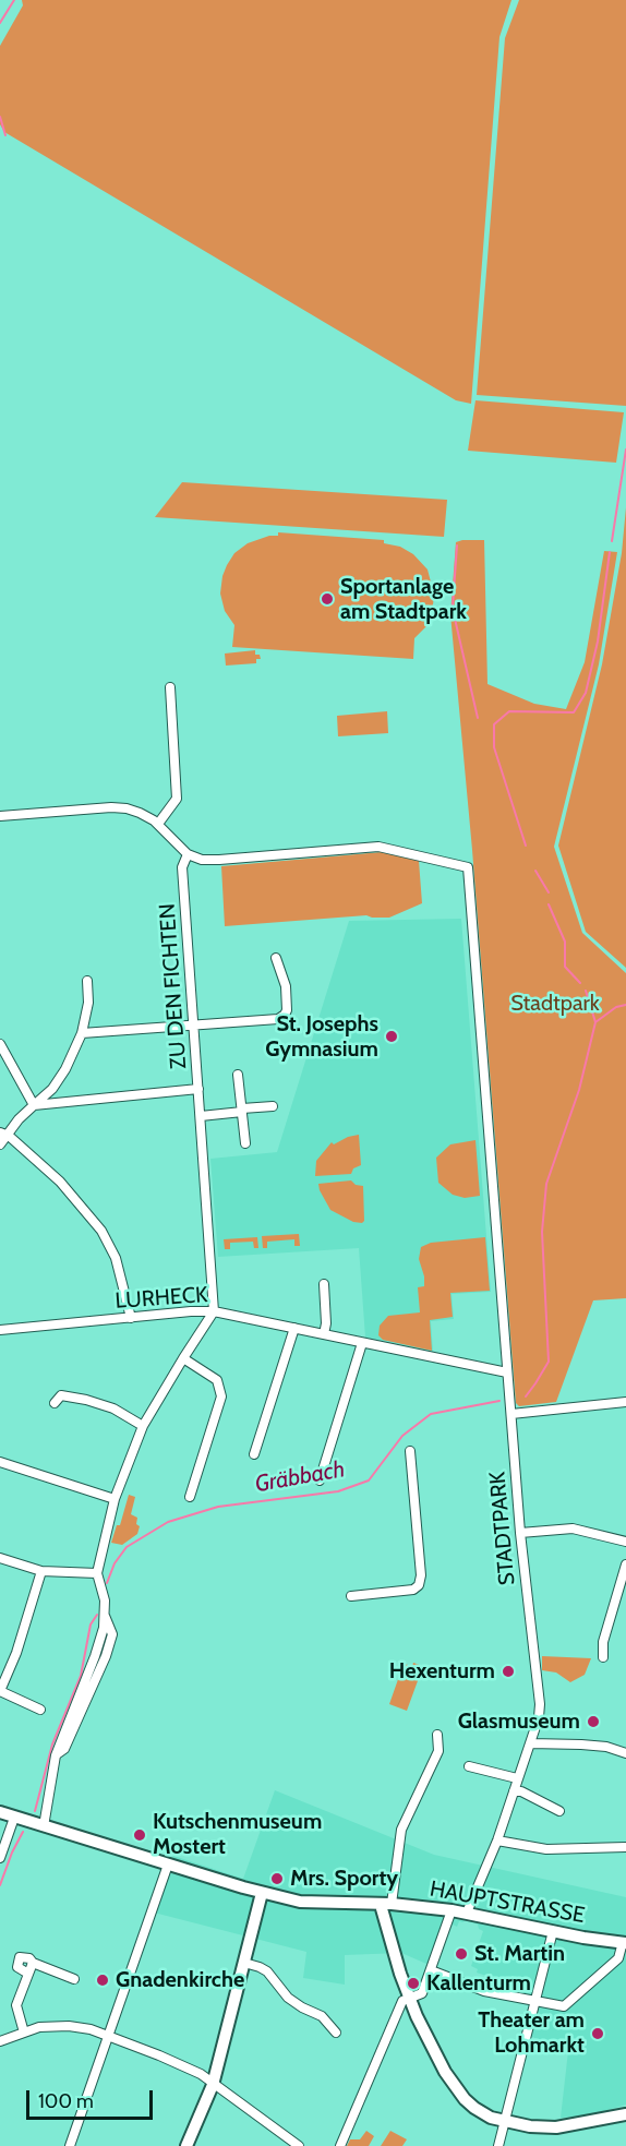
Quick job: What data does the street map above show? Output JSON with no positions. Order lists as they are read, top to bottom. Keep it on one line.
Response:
{"streets":{"main road":["HAUPTSTRASSE"],"street":["ZU DEN FICHTEN","LURHECK","STADTPARK"]},"crossings":[["ZU DEN FICHTEN","LURHECK"],["ZU DEN FICHTEN","STADTPARK"],["LURHECK","STADTPARK"],["STADTPARK","HAUPTSTRASSE"]],"water":["Gräbbach"],"parks":["Stadtpark"],"places":["Sportanlage am Stadtpark","St. Josephs Gymnasium","Hexenturm","Glasmuseum","Kutschenmuseum Mostert","Mrs. Sporty","St. Martin","Gnadenkirche","Kallenturm","Theater am Lohmarkt"],"scale_bar":"100 m"}
